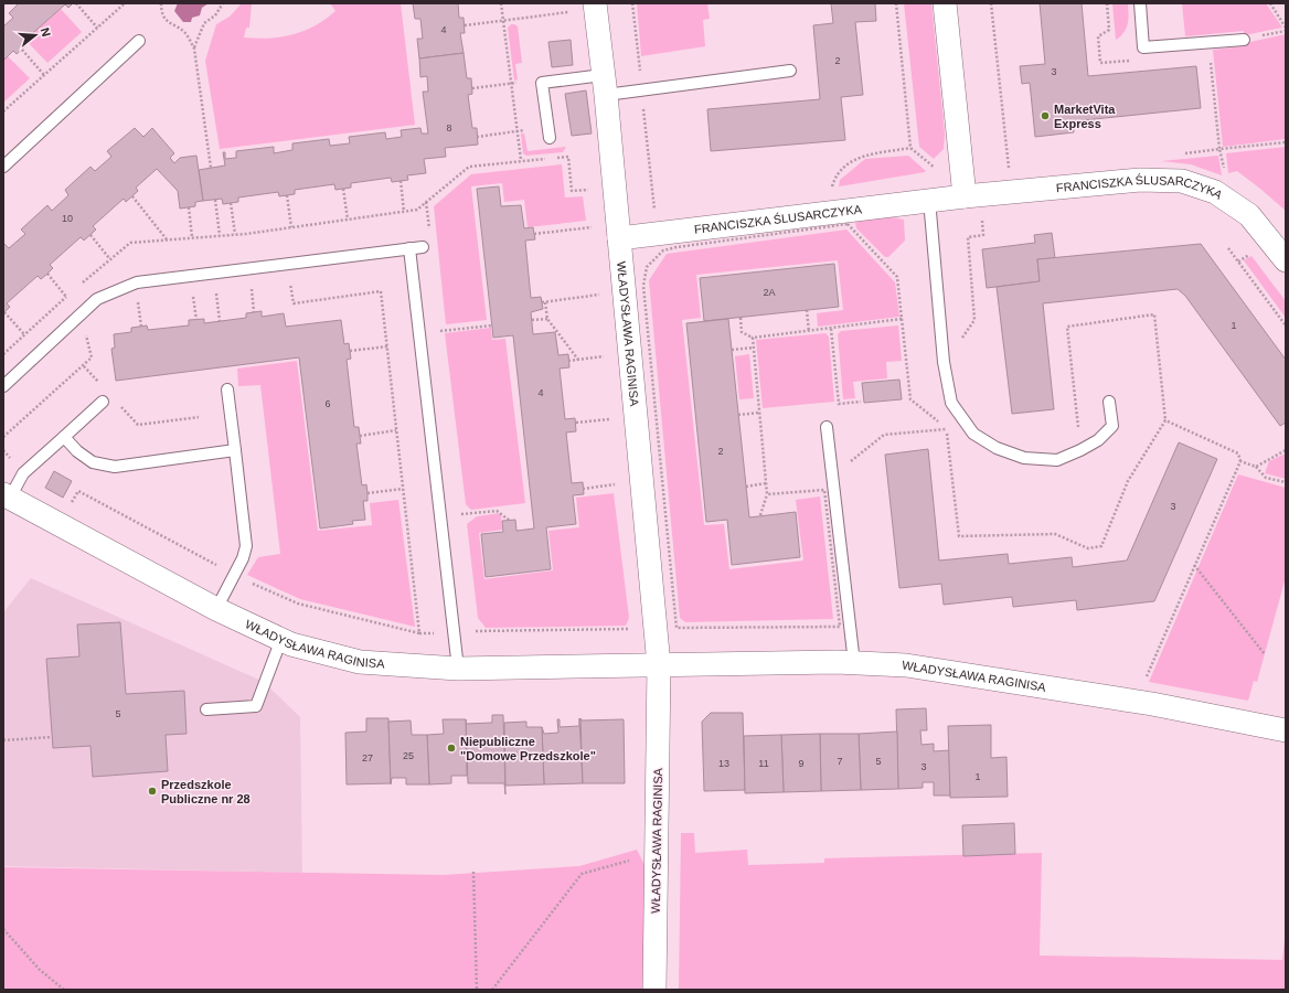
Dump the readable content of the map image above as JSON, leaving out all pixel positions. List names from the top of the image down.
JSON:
{
  "streets": {
    "street": ["FRANCISZKA ŚLUSARCZYKA", "WŁADYSŁAWA RAGINISA"]
  },
  "crossings": [
    ["FRANCISZKA ŚLUSARCZYKA", "WŁADYSŁAWA RAGINISA"]
  ],
  "places": ["MarketVita Express", "Niepubliczne \"Domowe Przedszkole\"", "Przedszkole Publiczne nr 28"],
  "house_numbers": [
    "4",
    "2",
    "3",
    "8",
    "10",
    "2A",
    "1",
    "4",
    "6",
    "2",
    "3",
    "5",
    "25",
    "27",
    "7",
    "5",
    "13",
    "11",
    "9",
    "3",
    "1"
  ],
  "north": "right"
}
